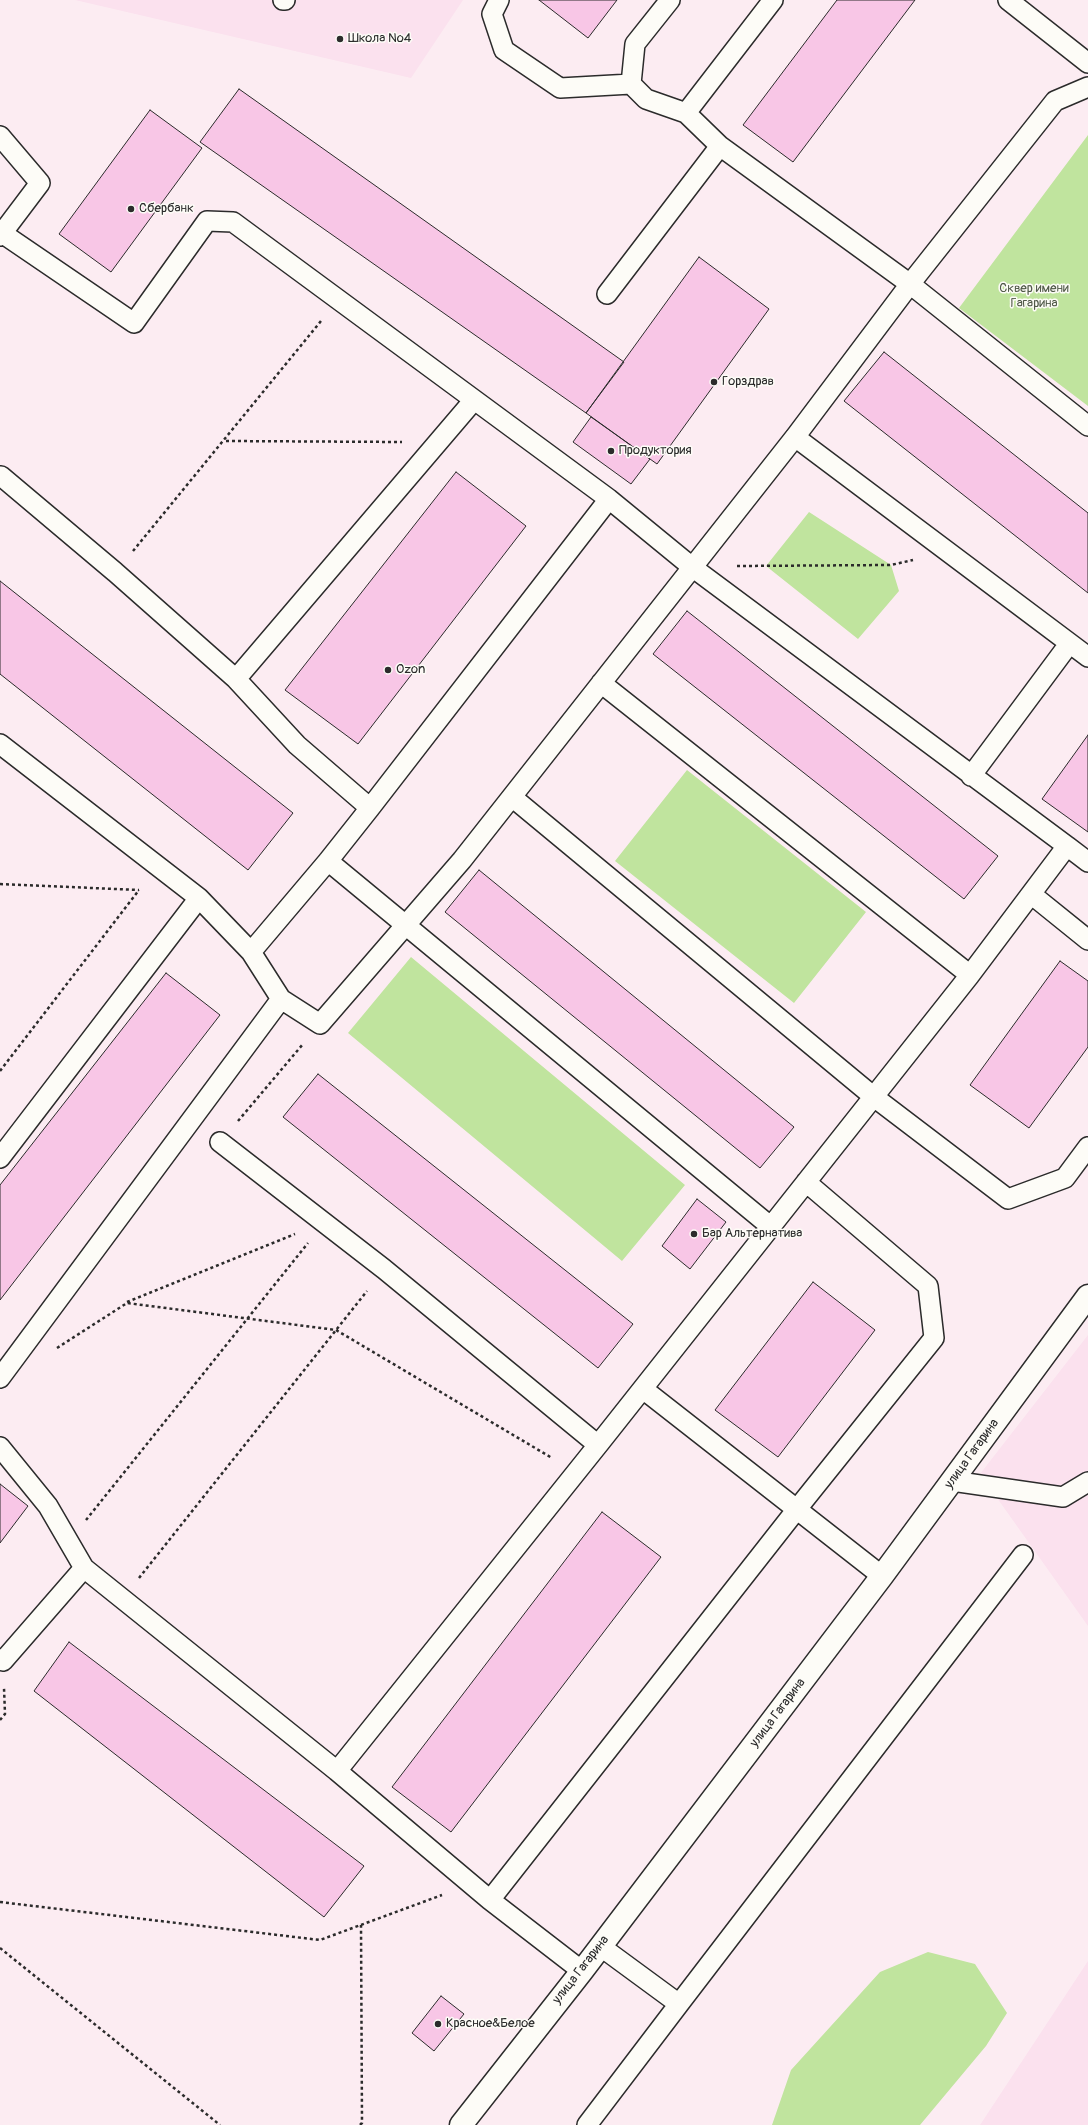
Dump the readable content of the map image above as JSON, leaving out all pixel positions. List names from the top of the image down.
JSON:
{
  "streets": {
    "street": ["улица Гагарина"]
  },
  "parks": ["Сквер имени Гагарина"],
  "places": [
    "Школа №4",
    "Сбербанк",
    "Горздрав",
    "Продуктория",
    "Ozon",
    "Бар Альтернатива",
    "Красное&Белое"
  ]
}
